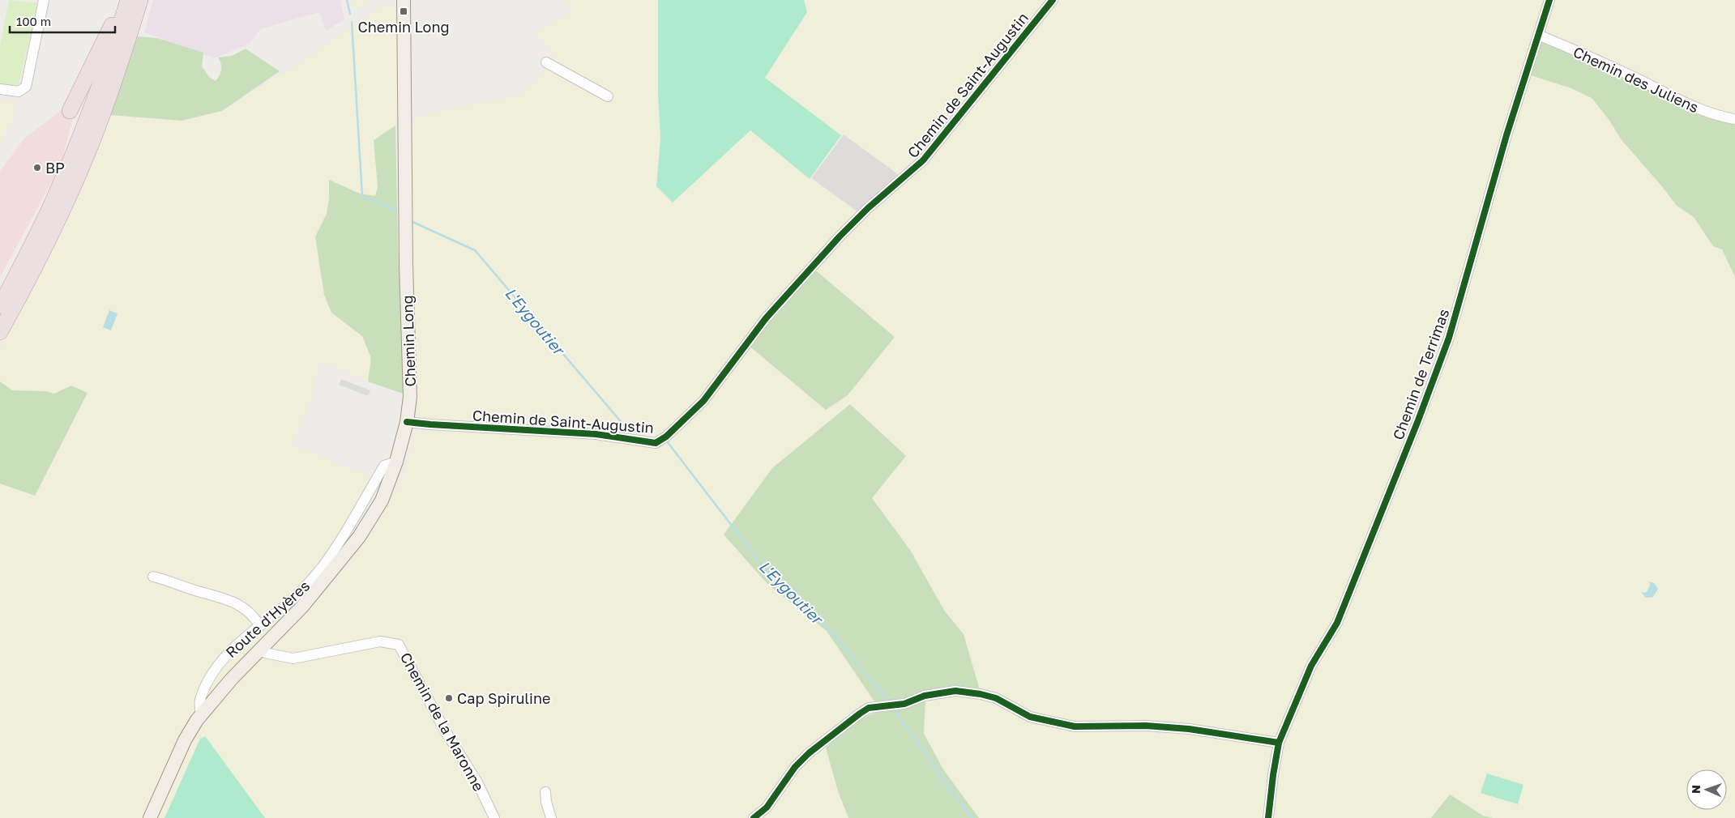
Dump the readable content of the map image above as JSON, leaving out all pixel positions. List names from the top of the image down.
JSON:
{
  "streets": {
    "main road": ["Chemin Long", "Route d'Hyères"],
    "street": [
      "Chemin des Juliens",
      "Chemin de Saint-Augustin",
      "Chemin de Terrimas",
      "Chemin de la Maronne"
    ]
  },
  "crossings": [
    ["Chemin des Juliens", "Chemin de Terrimas"],
    ["Chemin de Saint-Augustin", "Chemin Long"],
    ["Chemin Long", "Route d'Hyères"],
    ["Route d'Hyères", "Chemin de la Maronne"]
  ],
  "water": ["L'Eygoutier"],
  "places": {
    "transit": ["Chemin Long"],
    "other": ["BP", "Cap Spiruline"]
  },
  "scale_bar": "100 m",
  "north": "left"
}
